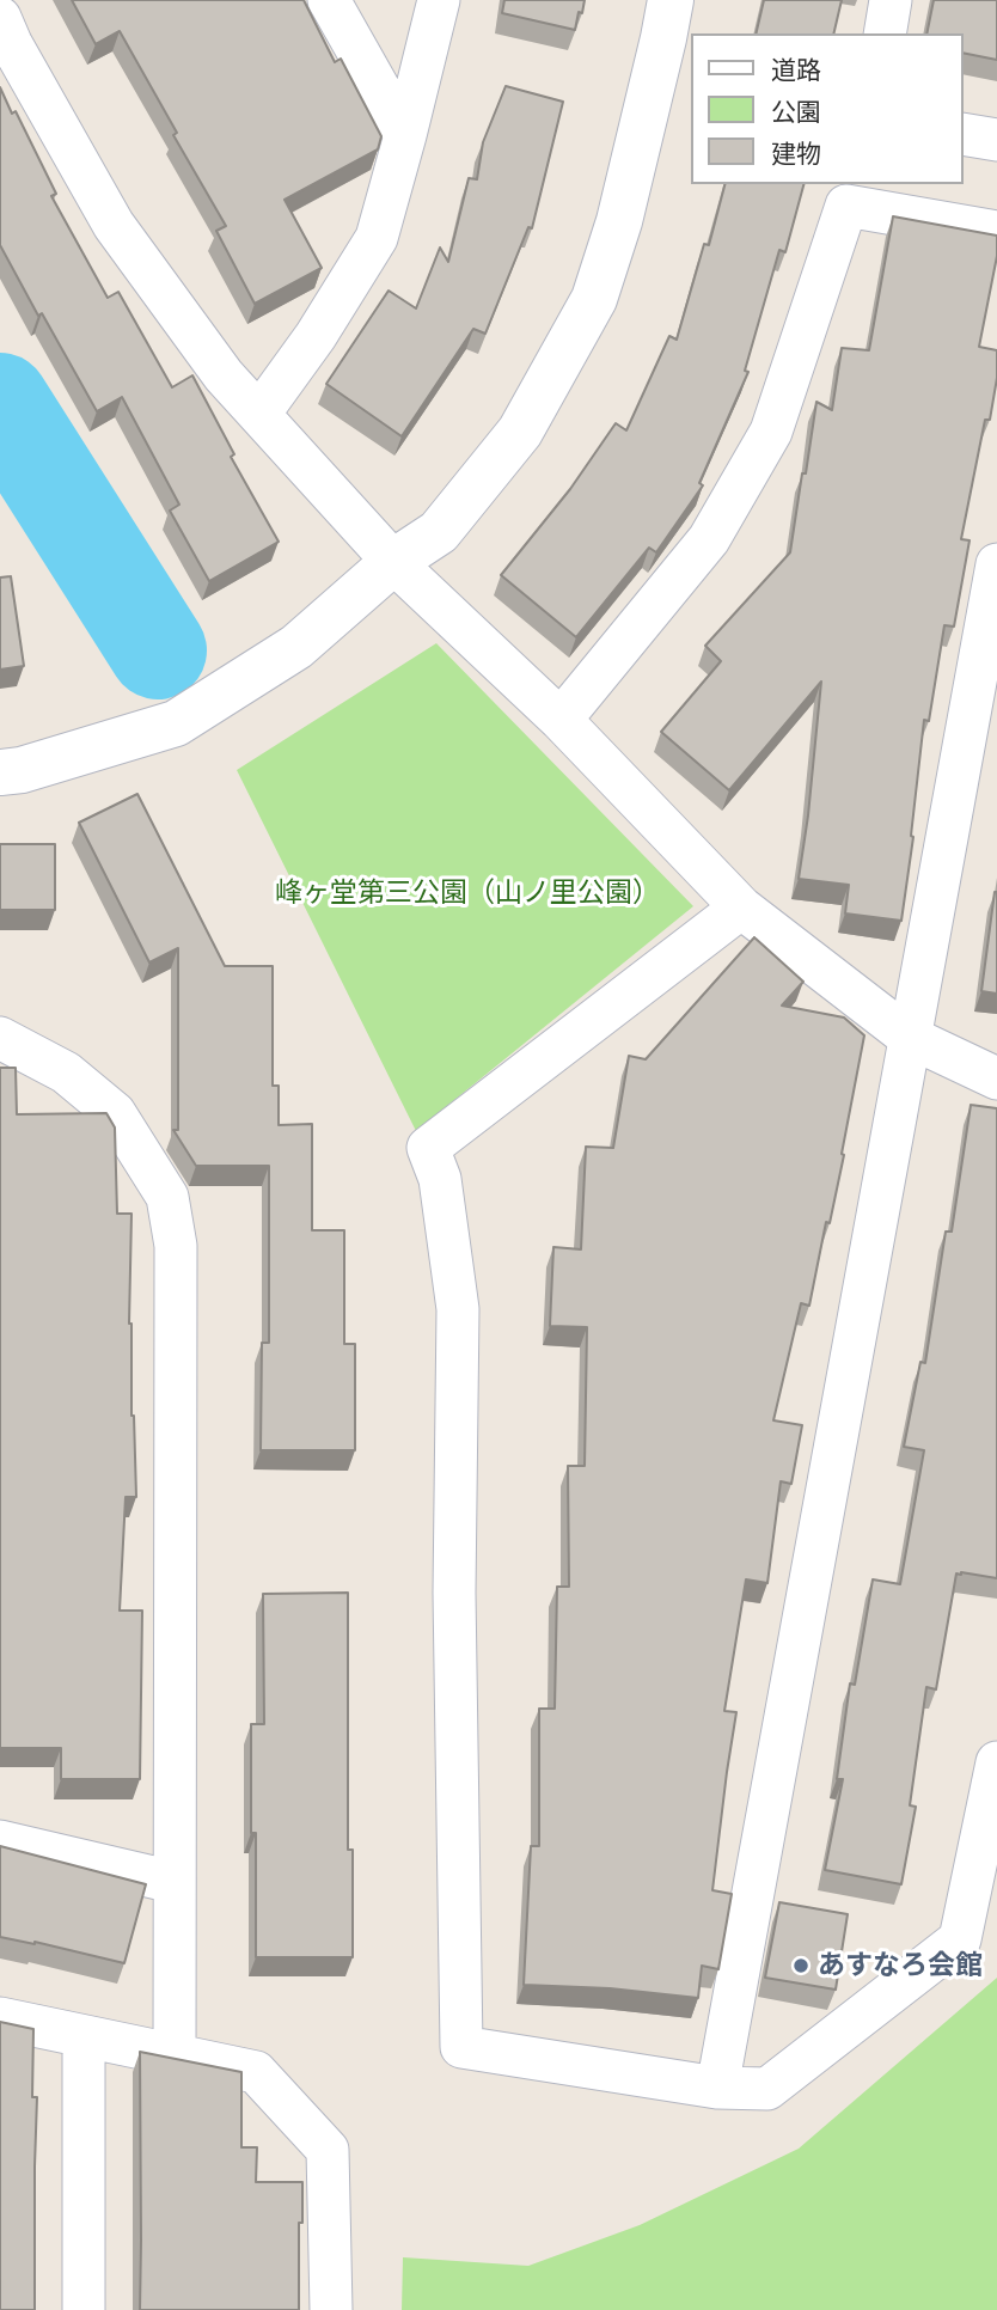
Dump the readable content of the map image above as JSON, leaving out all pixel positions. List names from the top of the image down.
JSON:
{
  "parks": ["峰ヶ堂第三公園（山ノ里公園）"],
  "places": ["あすなろ会館"],
  "legend": ["道路", "公園", "建物"]
}
